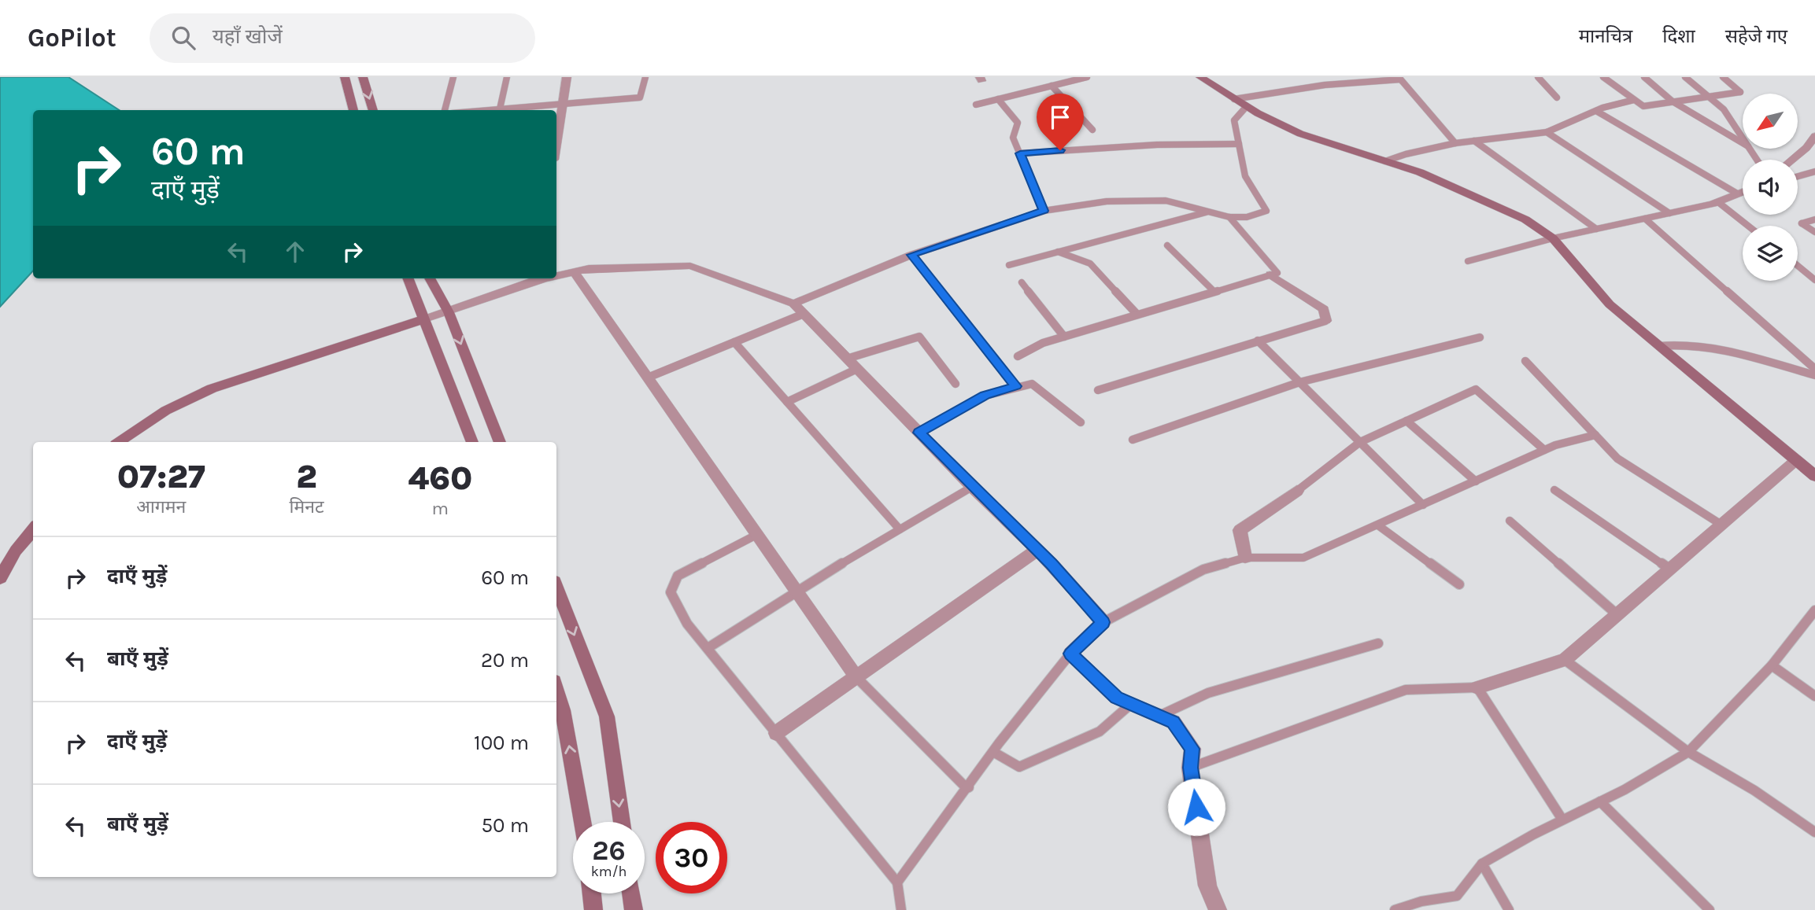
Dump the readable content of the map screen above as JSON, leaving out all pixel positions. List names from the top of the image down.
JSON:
{
  "north": "bottom left",
  "page": {
    "header": "GoPilot",
    "search": "यहाँ खोजें",
    "nav": ["मानचित्र", "दिशा", "सहेजे गए"],
    "turn": ["60 m", "दाएँ मुड़ें"],
    "eta": [
      "07:27",
      "आगमन",
      "2",
      "मिनट",
      "460",
      "m"
    ],
    "list": [
      {
        "name": "दाएँ मुड़ें",
        "value": "60 m"
      },
      {
        "name": "बाएँ मुड़ें",
        "value": "20 m"
      },
      {
        "name": "दाएँ मुड़ें",
        "value": "100 m"
      },
      {
        "name": "बाएँ मुड़ें",
        "value": "50 m"
      }
    ],
    "speed": "26 km/h",
    "limit": "30"
  }
}
